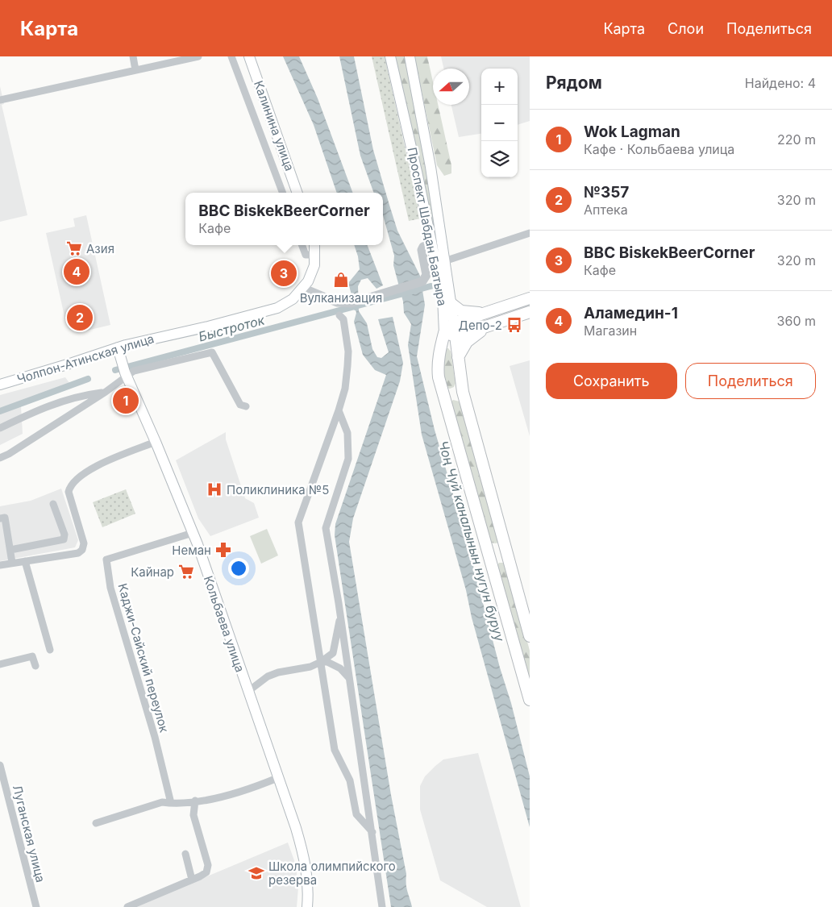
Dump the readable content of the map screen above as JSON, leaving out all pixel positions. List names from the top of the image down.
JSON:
{
  "streets": {
    "main road": [
      "Калинина улица",
      "Проспект Шабдан Баатыра",
      "Чолпон-Атинская улица",
      "Кольбаева улица"
    ],
    "street": ["Каджи-Сайский переулок", "Луганская улица"]
  },
  "crossings": [
    ["Чолпон-Атинская улица", "Кольбаева улица"],
    ["Кольбаева улица", "Каджи-Сайский переулок"]
  ],
  "water": ["Быстроток", "Чоң Чүй каналынын нугун буруу"],
  "places": {
    "supermarket": ["Азия", "Кайнар"],
    "shop": ["Вулканизация"],
    "bus stop": ["Депо-2"],
    "hospital": ["Поликлиника №5"],
    "pharmacy": ["Неман"],
    "school or university": ["Школа олимпийского резерва"]
  },
  "north": "left",
  "page": {
    "header": "Карта",
    "nav": ["Карта", "Слои", "Поделиться"],
    "heading": ["Рядом", "Найдено: 4"],
    "map_buttons": ["+", "−"],
    "list": [
      {
        "mark": "1",
        "name": "Wok Lagman",
        "note": "Кафе · Кольбаева улица",
        "value": "220 m"
      },
      {
        "mark": "2",
        "name": "№357",
        "note": "Аптека",
        "value": "320 m"
      },
      {
        "mark": "3",
        "name": "BBC BiskekBeerCorner",
        "note": "Кафе",
        "value": "320 m"
      },
      {
        "mark": "4",
        "name": "Аламедин-1",
        "note": "Магазин",
        "value": "360 m"
      }
    ],
    "popup": ["BBC BiskekBeerCorner", "Кафе"],
    "pins": [
      "4",
      "3",
      "2",
      "1"
    ],
    "buttons": ["Сохранить", "Поделиться"]
  }
}
